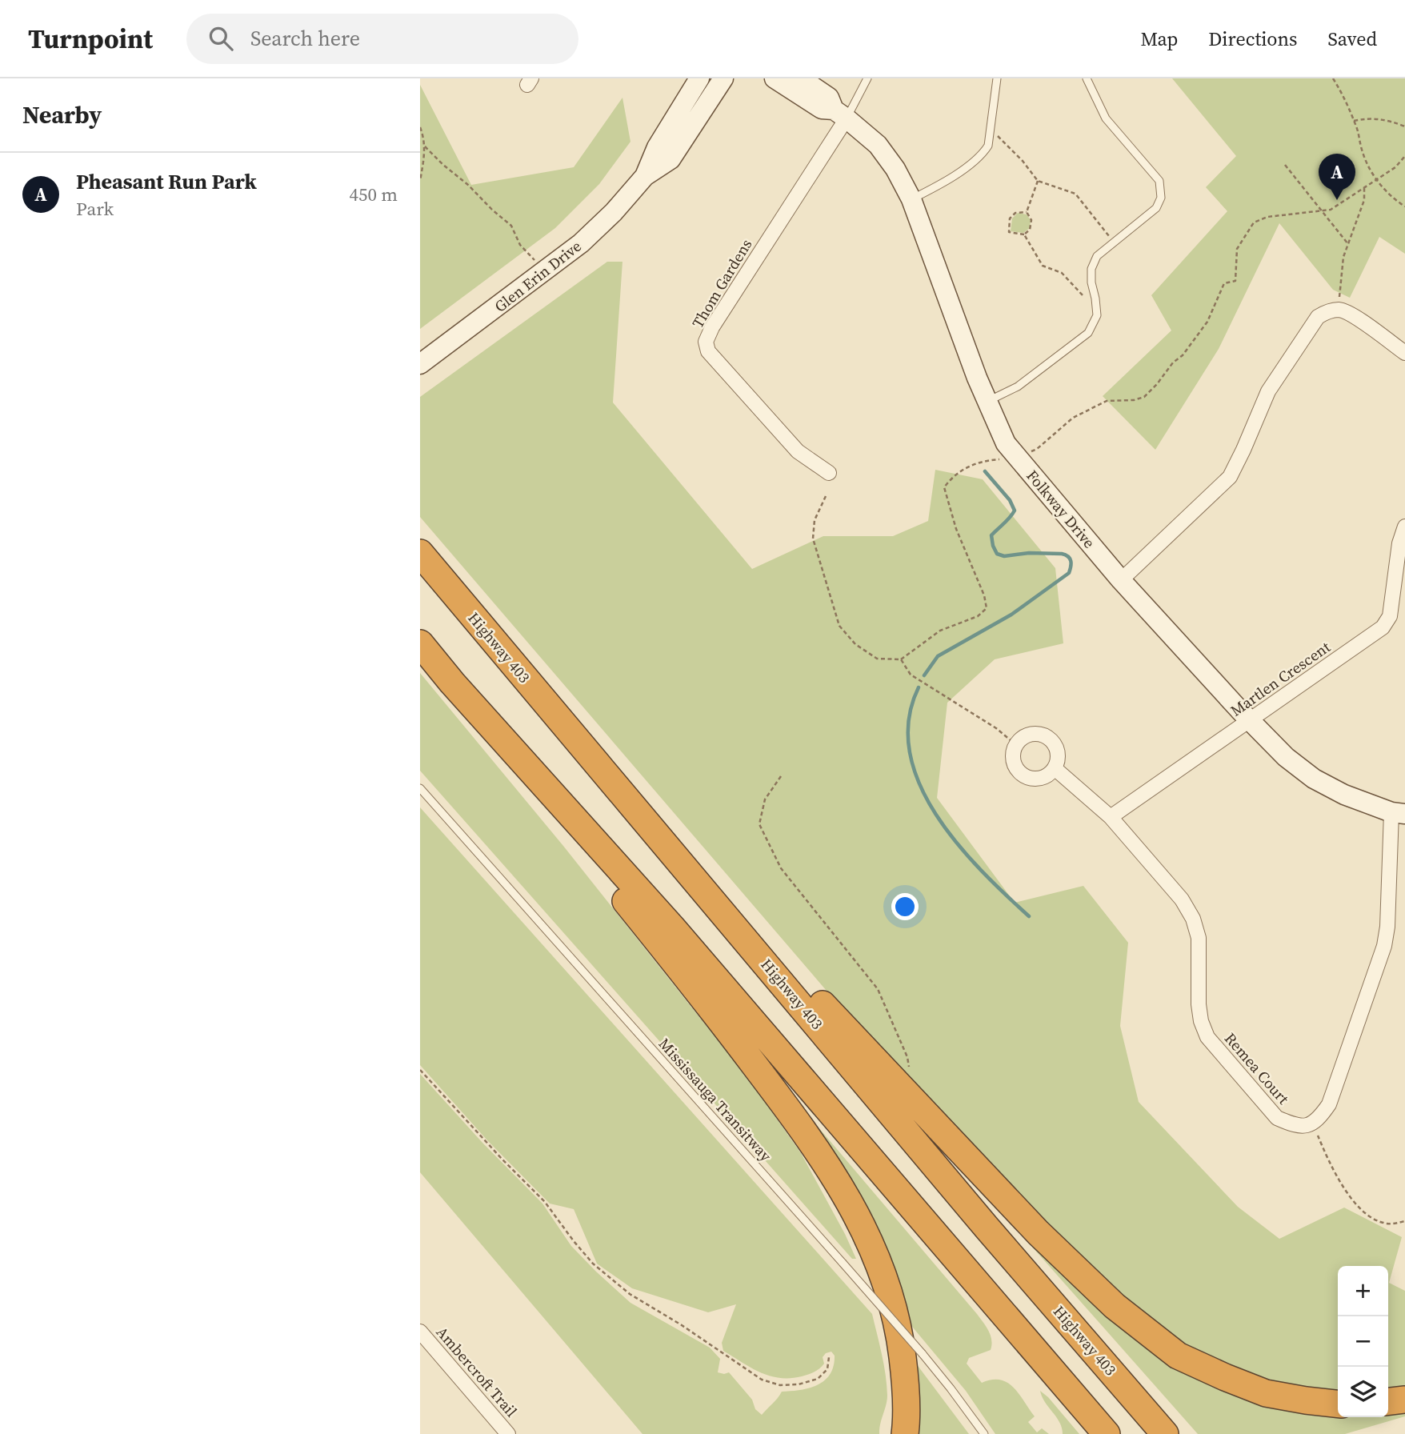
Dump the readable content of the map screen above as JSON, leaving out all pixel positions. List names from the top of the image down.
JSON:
{
  "streets": {
    "highway": ["Highway 403"],
    "street": [
      "Glen Erin Drive",
      "Thom Gardens",
      "Folkway Drive",
      "Martlen Crescent",
      "Remea Court",
      "Ambercroft Trail"
    ],
    "lane": ["Mississauga Transitway"]
  },
  "crossings": [
    ["Thom Gardens", "Folkway Drive"],
    ["Folkway Drive", "Martlen Crescent"],
    ["Martlen Crescent", "Remea Court"]
  ],
  "page": {
    "header": "Turnpoint",
    "search": "Search here",
    "nav": ["Map", "Directions", "Saved"],
    "heading": "Nearby",
    "list": [
      {
        "mark": "A",
        "name": "Pheasant Run Park",
        "note": "Park",
        "value": "450 m"
      }
    ],
    "pins": "A",
    "map_buttons": ["+", "−"]
  }
}
